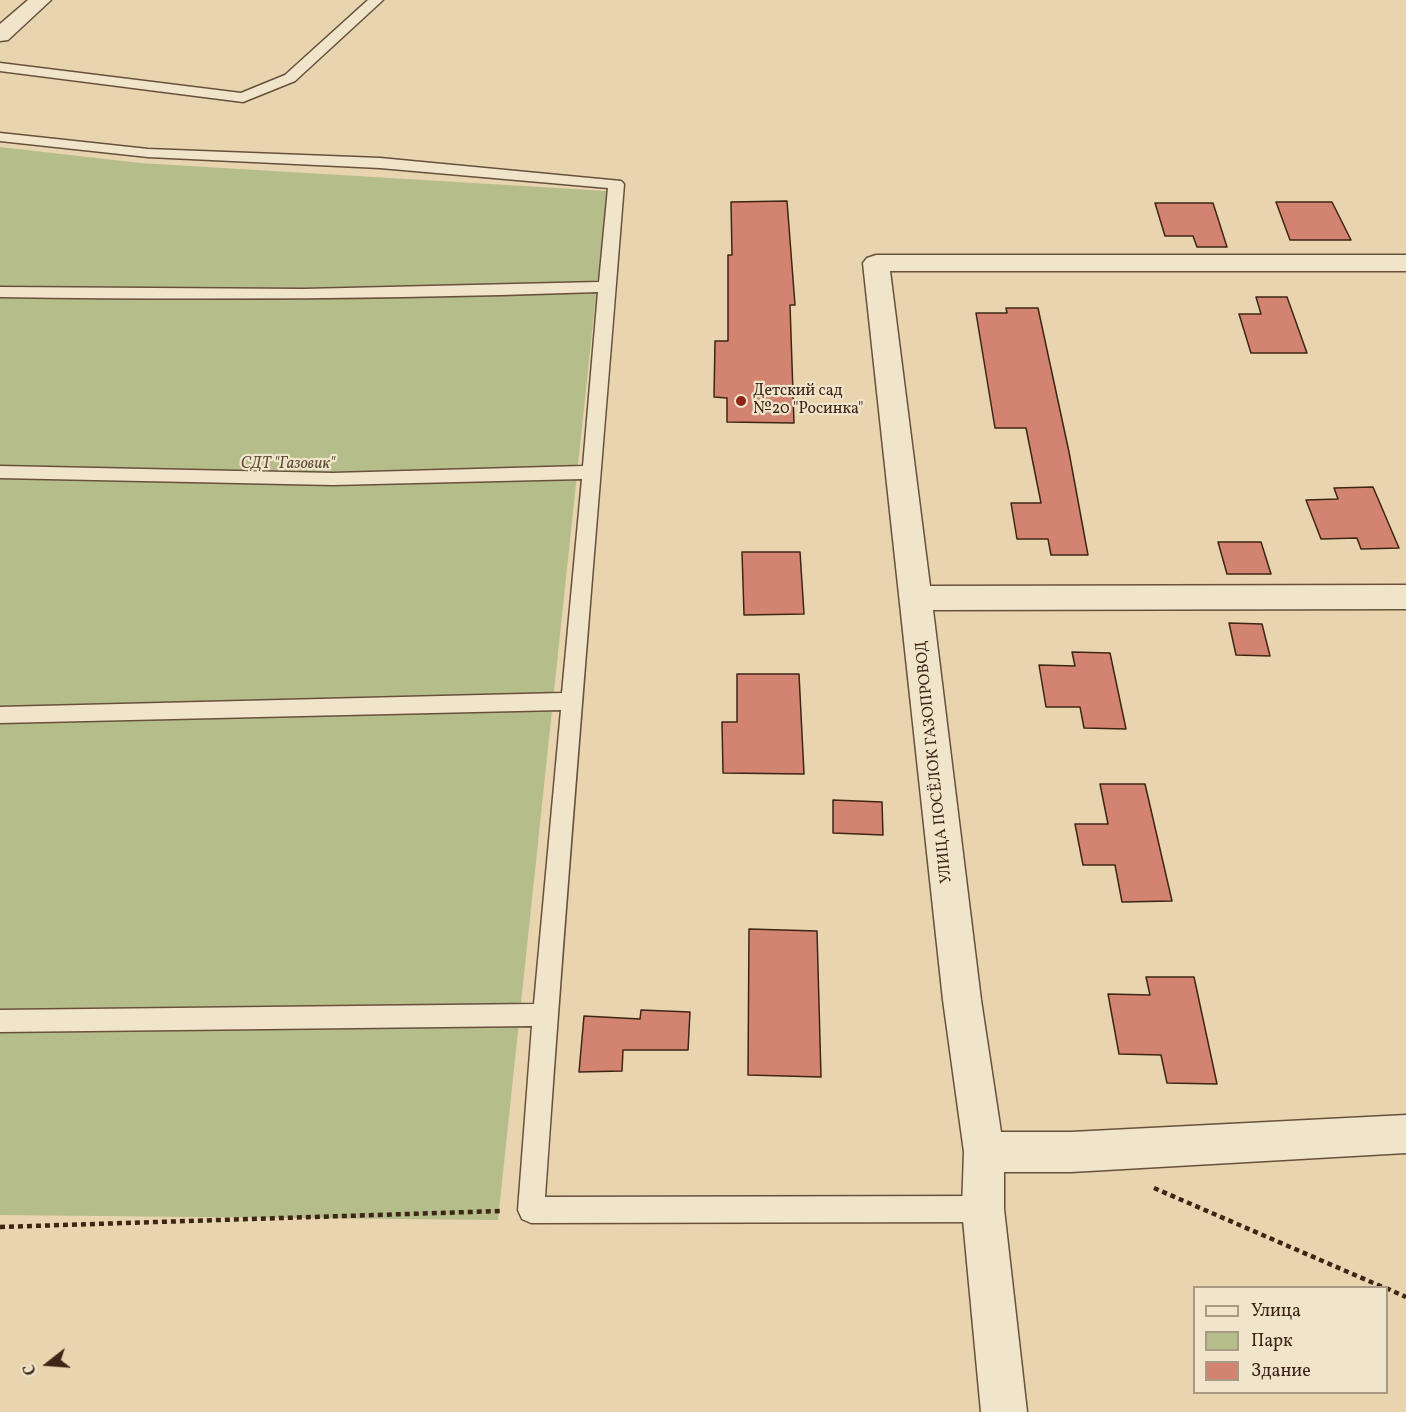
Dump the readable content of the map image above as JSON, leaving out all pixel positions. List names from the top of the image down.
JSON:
{
  "streets": {
    "street": ["УЛИЦА ПОСЁЛОК ГАЗОПРОВОД"]
  },
  "parks": ["СДТ \"Газовик\""],
  "places": ["Детский сад №20 \"Росинка\""],
  "legend": ["Улица", "Парк", "Здание"],
  "north": "left"
}
